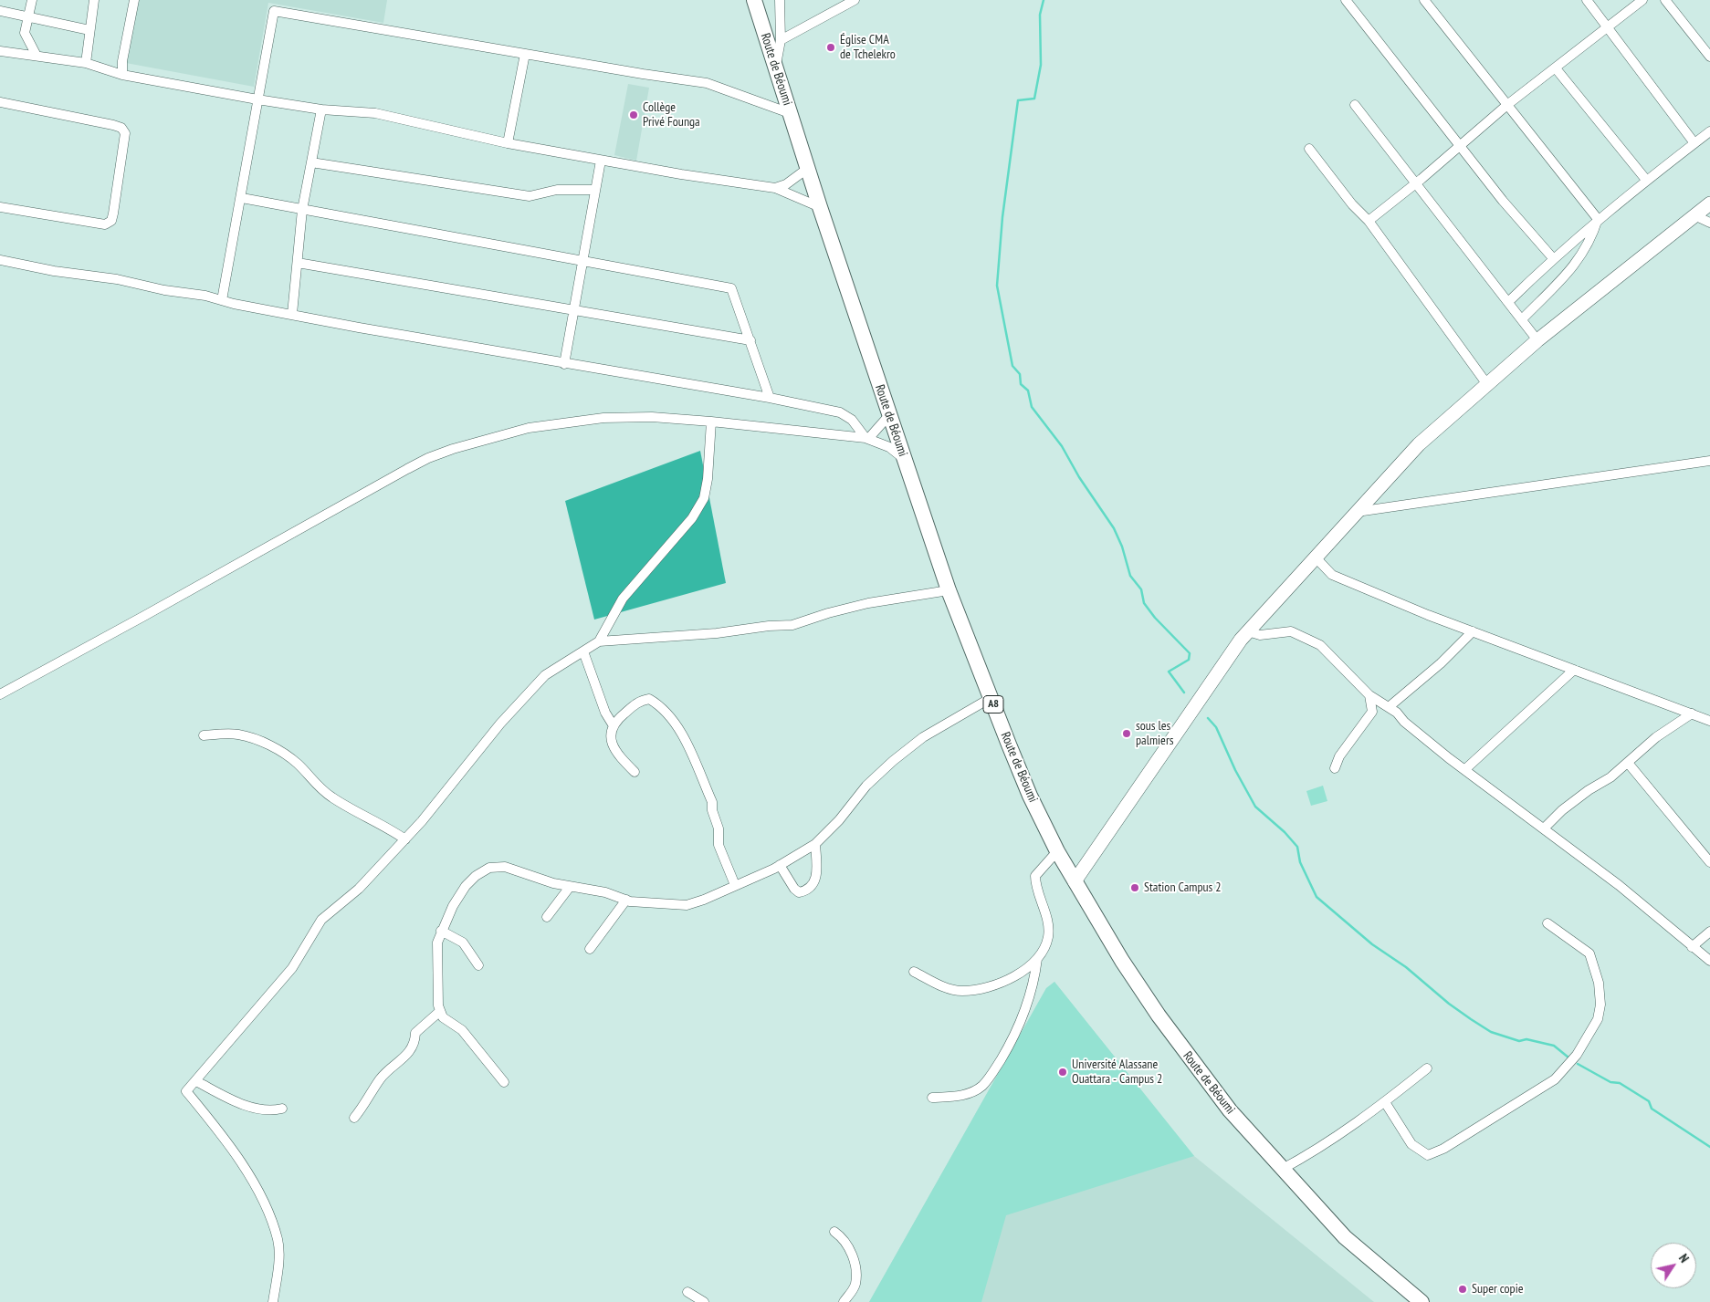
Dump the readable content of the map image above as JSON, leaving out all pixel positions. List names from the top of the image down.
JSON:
{
  "streets": {
    "main road": ["Route de Béoumi", "A8"]
  },
  "places": [
    "Église CMA de Tchelekro",
    "Collège Privé Founga",
    "sous les palmiers",
    "Station Campus 2",
    "Université Alassane Ouattara - Campus 2",
    "Super copie"
  ],
  "north": "top right"
}
